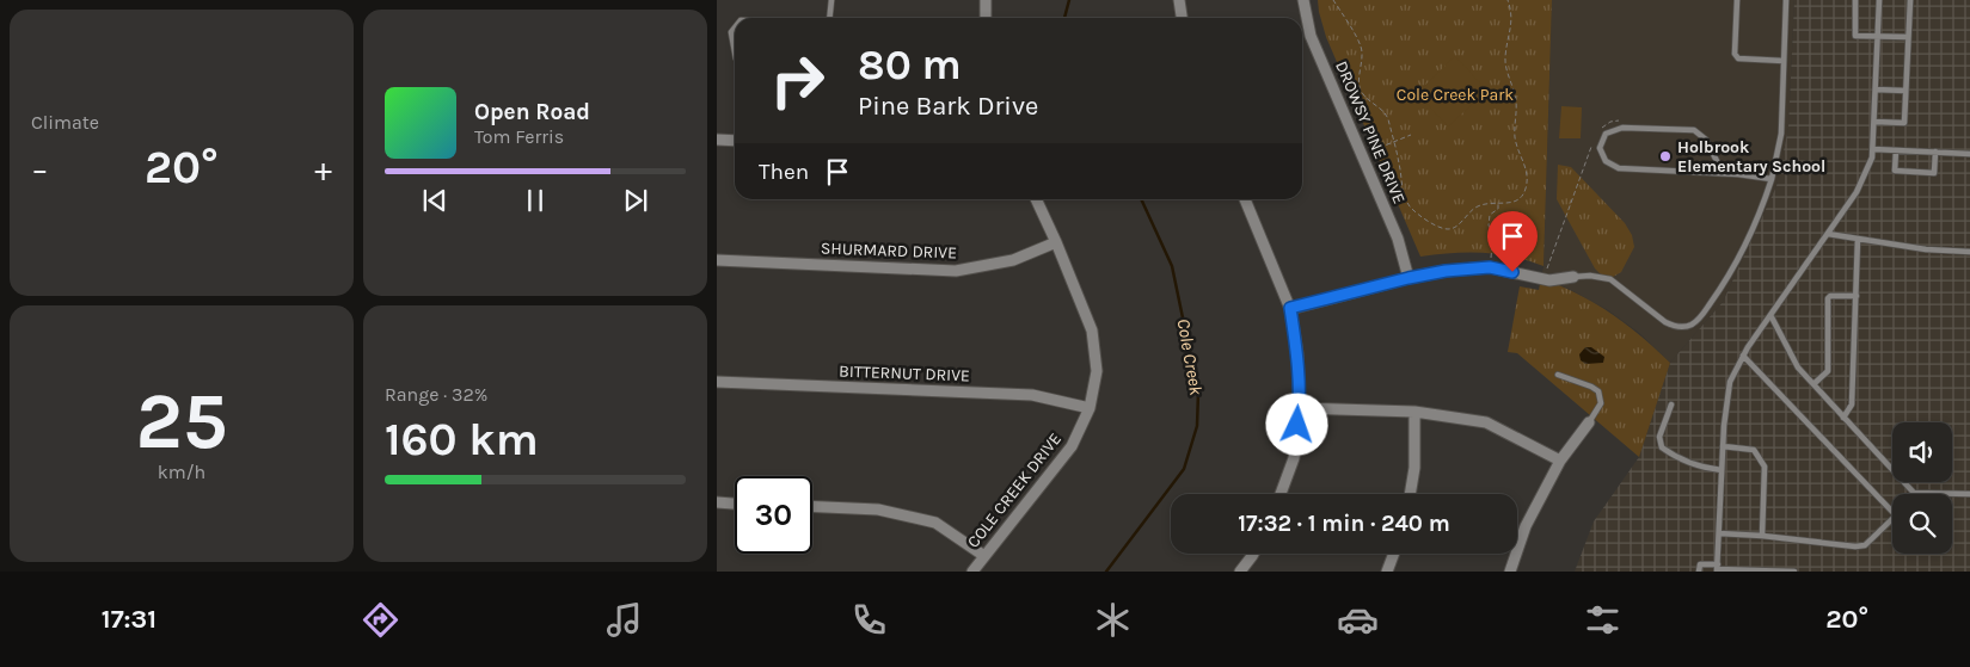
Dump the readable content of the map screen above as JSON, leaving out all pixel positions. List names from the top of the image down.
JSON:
{
  "streets": {
    "street": [
      "DROWSY PINE DRIVE",
      "SHURMARD DRIVE",
      "BITTERNUT DRIVE",
      "COLE CREEK DRIVE"
    ]
  },
  "crossings": [
    ["SHURMARD DRIVE", "COLE CREEK DRIVE"],
    ["BITTERNUT DRIVE", "COLE CREEK DRIVE"]
  ],
  "water": ["Cole Creek"],
  "parks": ["Cole Creek Park"],
  "places": ["Holbrook Elementary School"],
  "page": {
    "tile": [
      "Climate",
      ["25", "km/h"],
      ["Range · 32%", "160 km"]
    ],
    "turn": ["80 m", "Pine Bark Drive"],
    "song": ["Open Road", "Tom Ferris"],
    "heat": ["−", "20°", "+"],
    "then": "Then",
    "limit": "30",
    "trip": "17:32 · 1 min · 240 m",
    "tabs": ["17:31", "20°"]
  }
}
